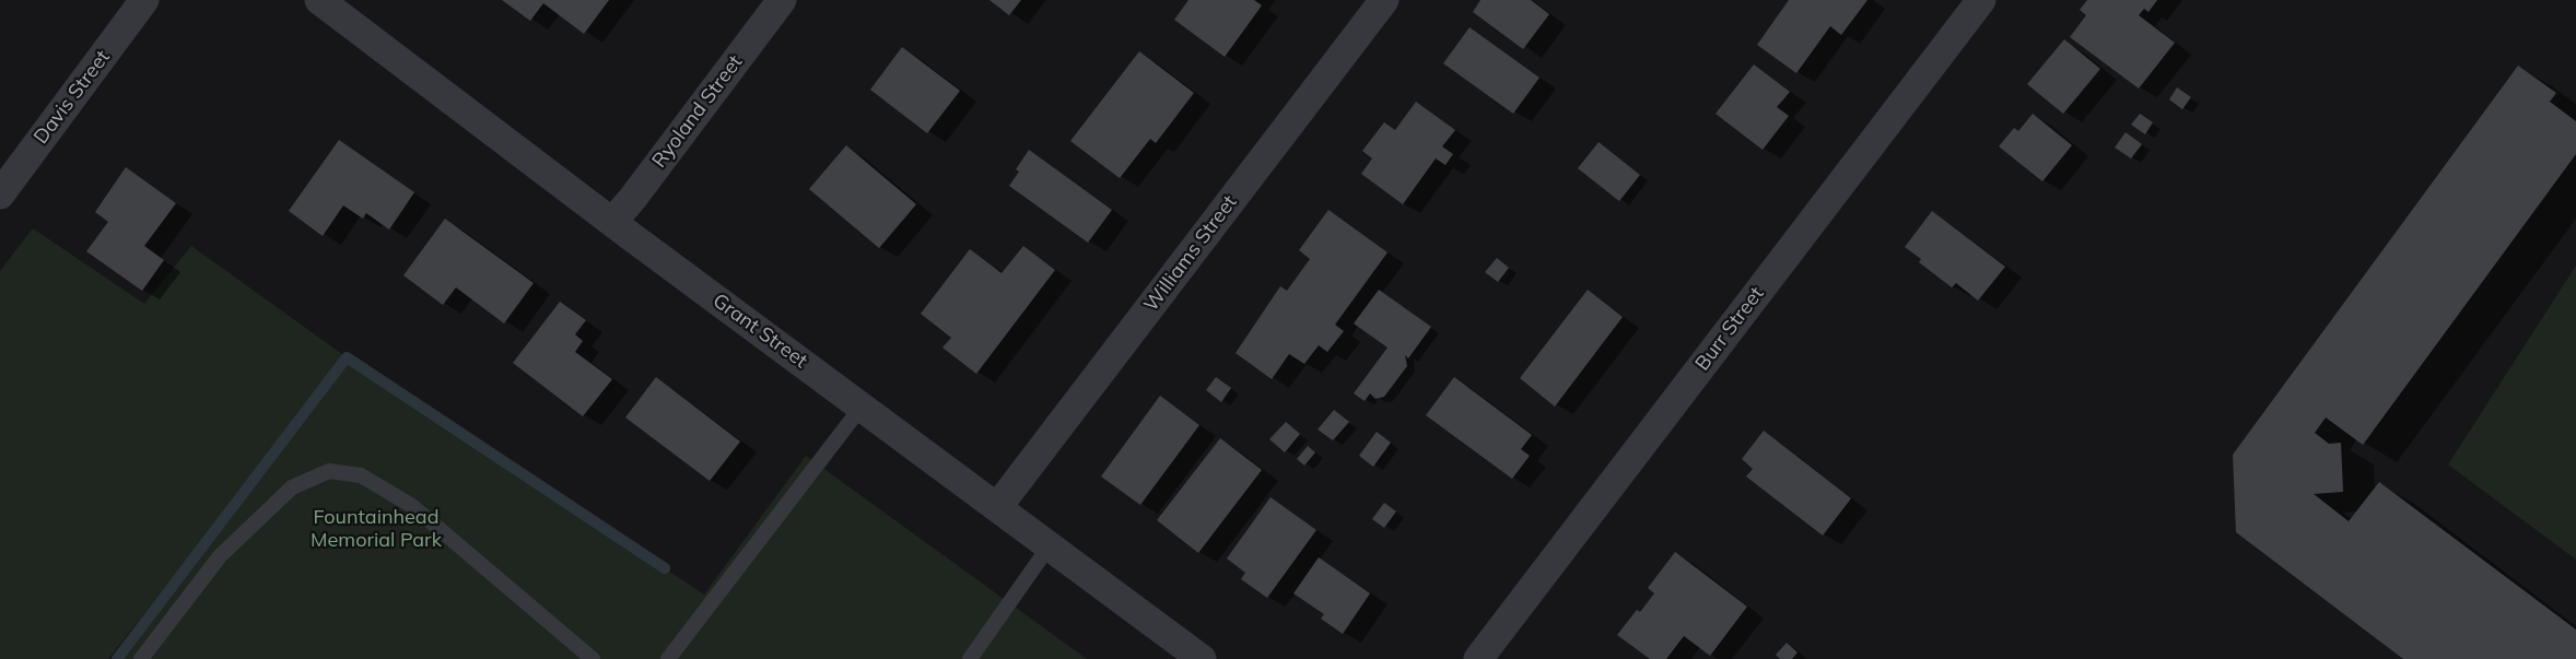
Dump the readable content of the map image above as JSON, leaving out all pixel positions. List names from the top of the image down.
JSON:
{
  "streets": {
    "street": [
      "Davis Street",
      "Ryoland Street",
      "Williams Street",
      "Burr Street",
      "Grant Street"
    ]
  },
  "crossings": [
    ["Ryoland Street", "Grant Street"],
    ["Williams Street", "Grant Street"]
  ],
  "parks": ["Fountainhead Memorial Park"]
}
